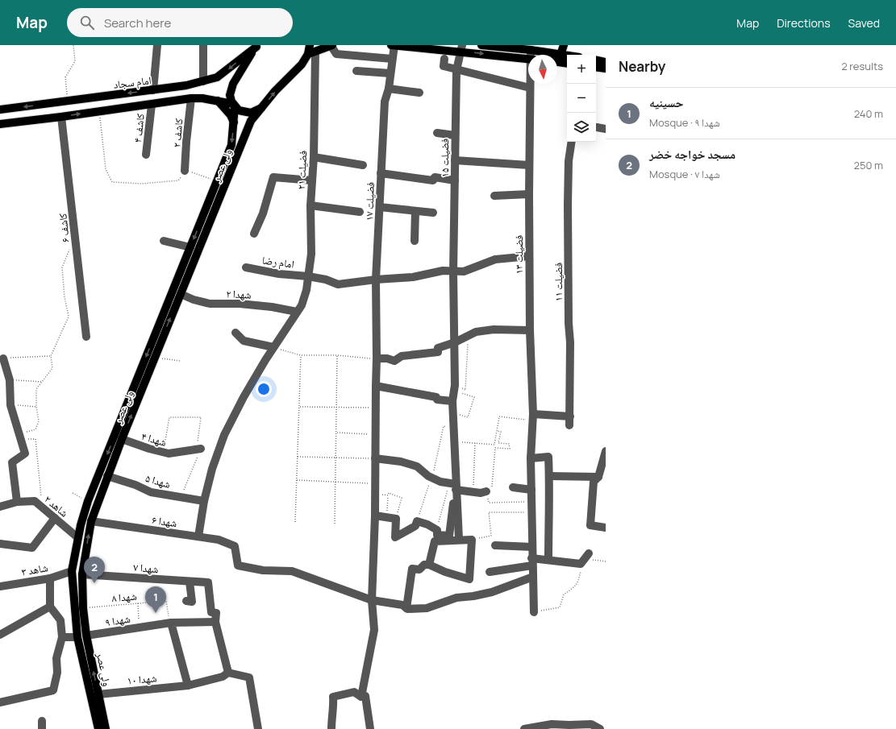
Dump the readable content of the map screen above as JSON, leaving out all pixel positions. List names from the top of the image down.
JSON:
{
  "streets": {
    "main road": ["امام سجاد", "ولی عصر"],
    "street": [
      "کاشف ۴",
      "کاشف ۲",
      "فضیلت ۱۵",
      "فضیلت ۲۱",
      "فضیلت ۱۷",
      "کاشف ۶",
      "فضیلت ۱۳",
      "امام رضا",
      "فضیلت ۱۱",
      "شهدا ۲",
      "شهدا ۴",
      "شهدا ۵",
      "شاهد ۲",
      "شهدا ۶",
      "شهدا ۷",
      "شاهد ۳",
      "شهدا ۹",
      "شهدا ۱۰"
    ],
    "path": ["شهدا ۸"]
  },
  "crossings": [
    ["امام سجاد", "ولی عصر"],
    ["فضیلت ۱۵", "امام رضا"],
    ["ولی عصر", "فضیلت ۲۱"],
    ["ولی عصر", "شهدا ۲"],
    ["ولی عصر", "شهدا ۴"],
    ["ولی عصر", "شهدا ۵"],
    ["ولی عصر", "شاهد ۲"],
    ["ولی عصر", "شهدا ۶"],
    ["ولی عصر", "شهدا ۷"],
    ["ولی عصر", "شاهد ۳"],
    ["ولی عصر", "شهدا ۸"],
    ["ولی عصر", "شهدا ۹"],
    ["ولی عصر", "شهدا ۱۰"],
    ["فضیلت ۲۱", "امام رضا"],
    ["فضیلت ۲۱", "شهدا ۲"],
    ["فضیلت ۲۱", "شهدا ۵"],
    ["فضیلت ۲۱", "شهدا ۶"],
    ["فضیلت ۱۷", "امام رضا"],
    ["فضیلت ۱۷", "شهدا ۶"],
    ["فضیلت ۱۳", "امام رضا"],
    ["شهدا ۷", "شهدا ۹"],
    ["شهدا ۸", "شهدا ۹"]
  ],
  "north": "bottom",
  "page": {
    "header": "Map",
    "search": "Search here",
    "nav": ["Map", "Directions", "Saved"],
    "heading": ["Nearby", "2 results"],
    "map_buttons": ["+", "−"],
    "list": [
      {
        "mark": "1",
        "name": "حسینیه",
        "note": "Mosque · شهدا ۹",
        "value": "240 m"
      },
      {
        "mark": "2",
        "name": "مسجد خواجه خضر",
        "note": "Mosque · شهدا ۷",
        "value": "250 m"
      }
    ],
    "pins": ["2", "1"]
  }
}
